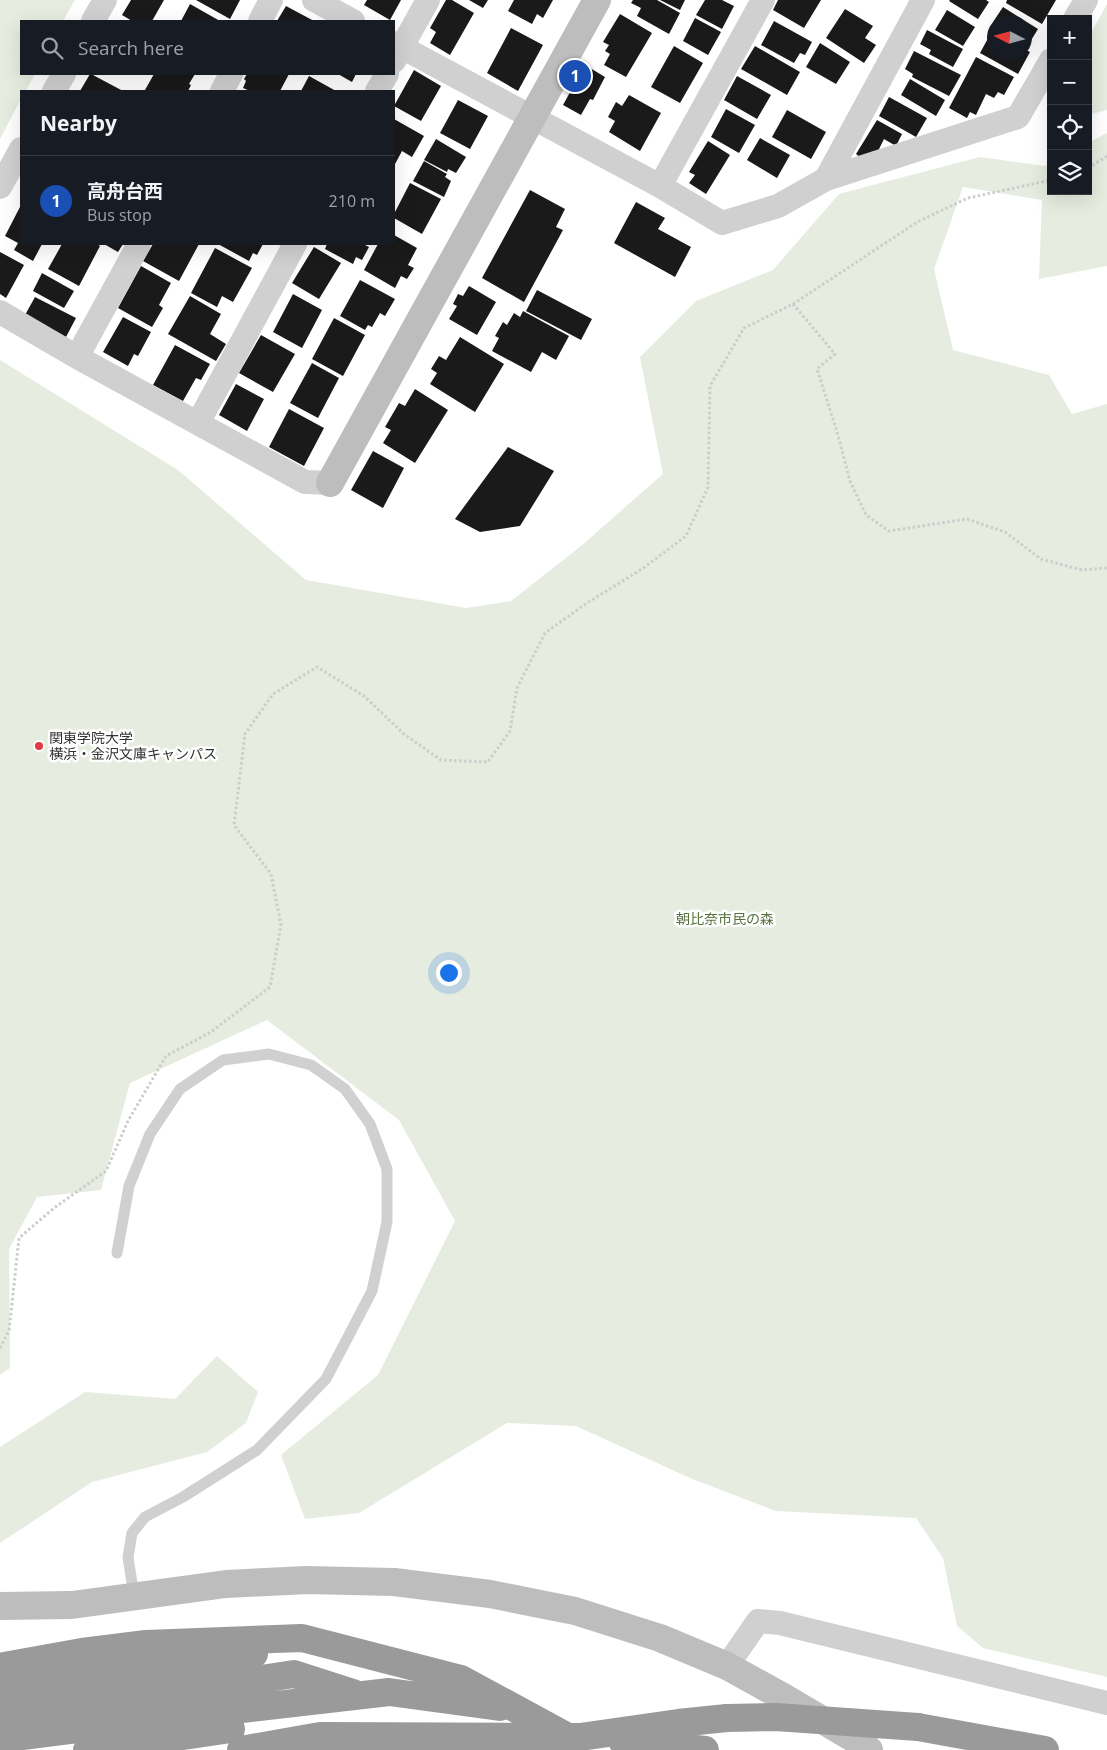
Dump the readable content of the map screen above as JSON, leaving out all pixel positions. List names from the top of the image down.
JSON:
{
  "parks": ["朝比奈市民の森"],
  "places": ["関東学院大学 横浜・金沢文庫キャンパス"],
  "north": "left",
  "page": {
    "map_buttons": ["+", "−"],
    "search": "Search here",
    "pins": "1",
    "heading": "Nearby",
    "list": [
      {
        "mark": "1",
        "name": "高舟台西",
        "note": "Bus stop",
        "value": "210 m"
      }
    ]
  }
}
